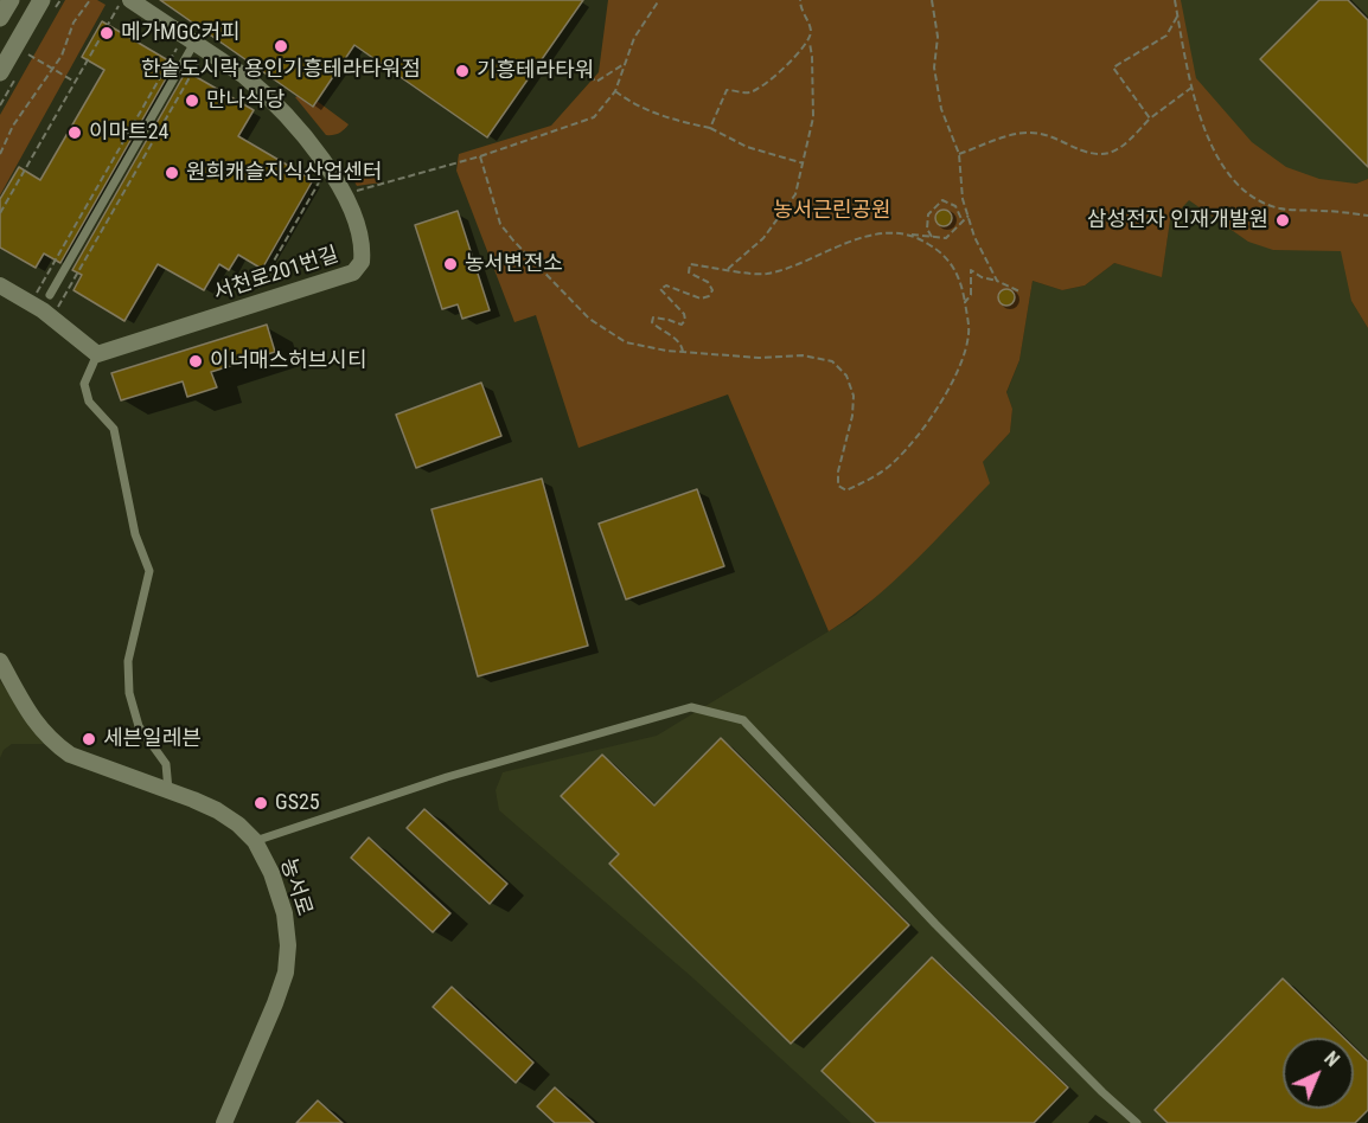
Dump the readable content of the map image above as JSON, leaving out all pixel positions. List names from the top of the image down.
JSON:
{
  "streets": {
    "street": ["서천로201번길", "농서로"]
  },
  "parks": ["농서근린공원"],
  "places": [
    "메가MGC커피",
    "한솥도시락 용인기흥테라타워점",
    "기흥테라타워",
    "만나식당",
    "이마트24",
    "원희캐슬지식산업센터",
    "삼성전자 인재개발원",
    "농서변전소",
    "이너매스허브시티",
    "세븐일레븐",
    "GS25"
  ],
  "north": "top right"
}
